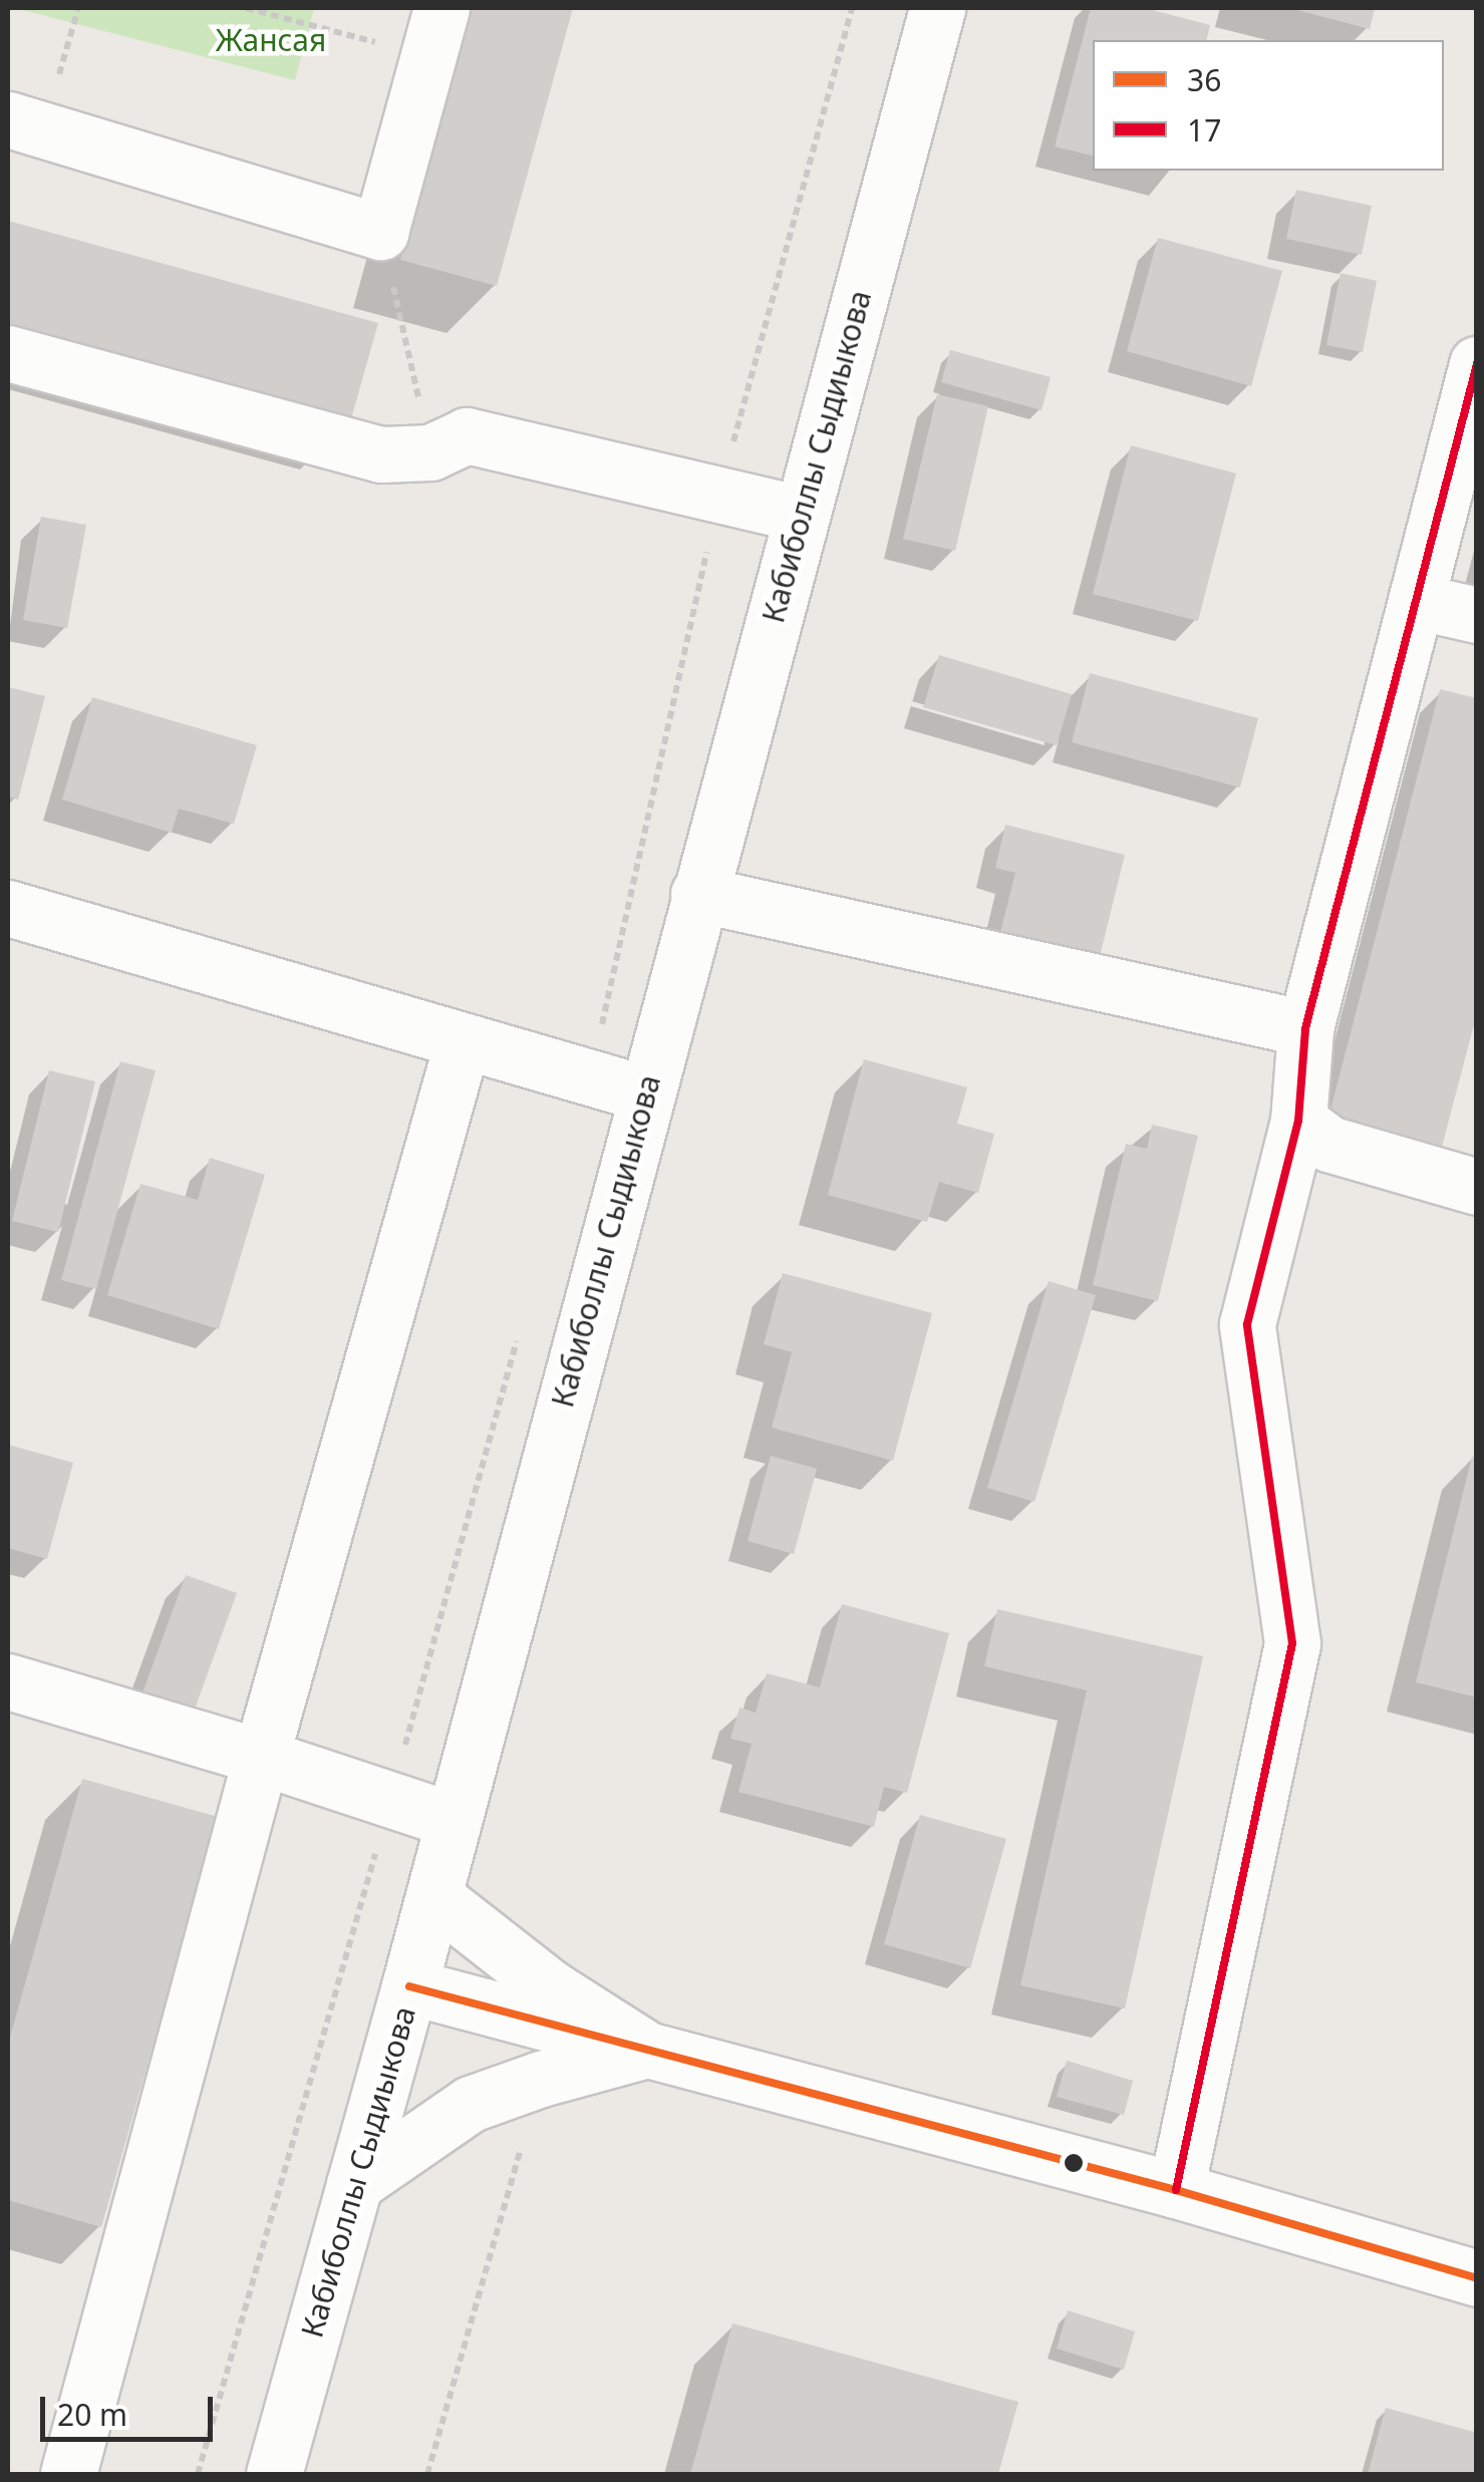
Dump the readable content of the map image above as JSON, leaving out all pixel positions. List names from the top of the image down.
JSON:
{
  "streets": {
    "street": ["Кабиболлы Сыдиыкова"]
  },
  "parks": ["Жансая"],
  "lines": ["transit line 17", "transit line 36"],
  "legend": ["36", "17"],
  "scale_bar": "20 m"
}
